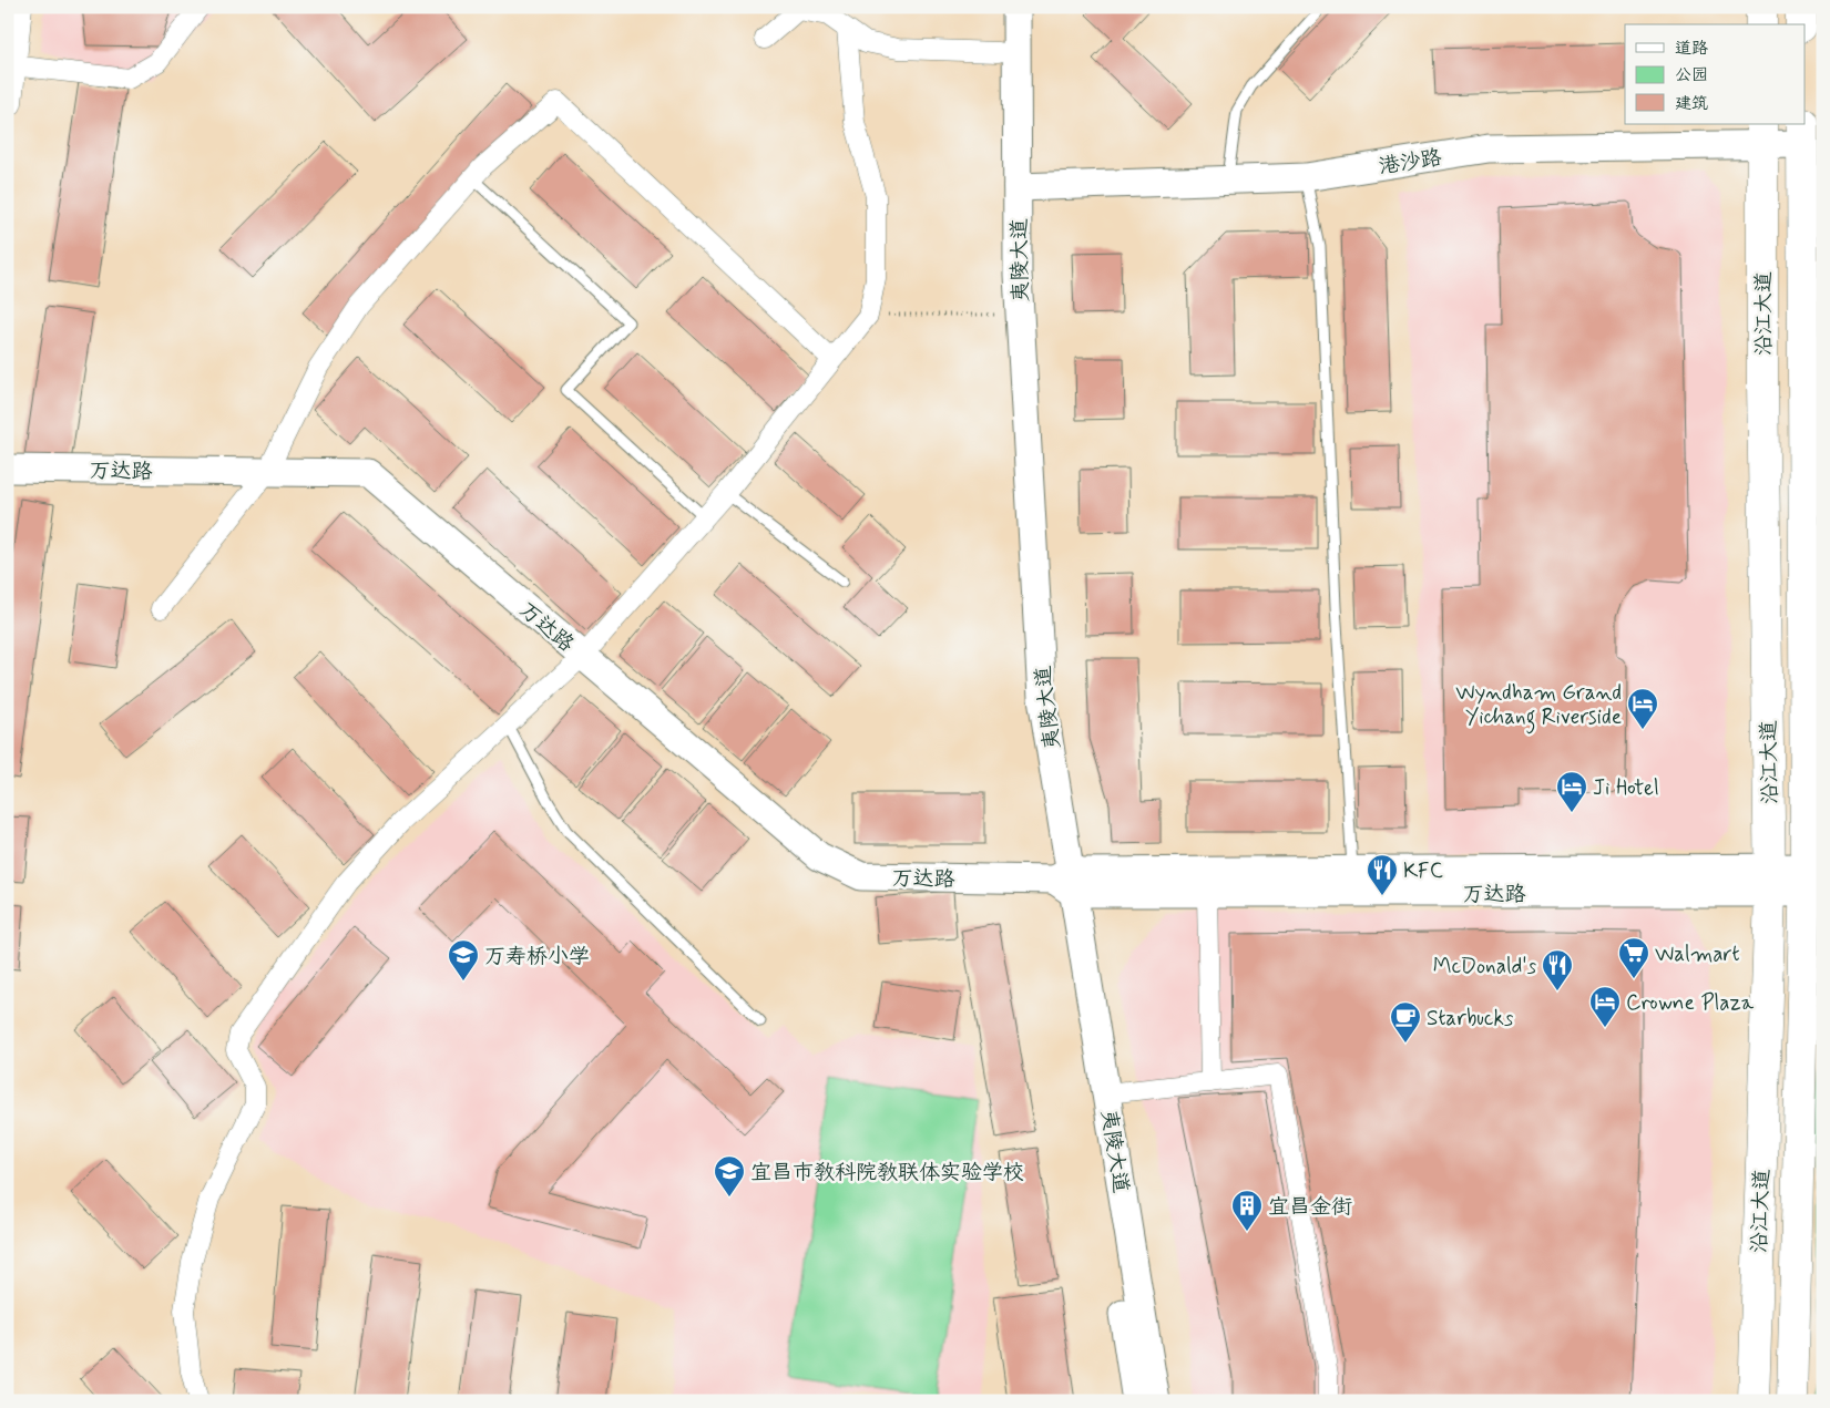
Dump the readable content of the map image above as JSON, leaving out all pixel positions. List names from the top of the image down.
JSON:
{
  "streets": {
    "main road": ["沿江大道"],
    "street": ["港沙路", "夷陵大道", "万达路"]
  },
  "crossings": [
    ["港沙路", "夷陵大道"],
    ["港沙路", "沿江大道"],
    ["夷陵大道", "万达路"],
    ["沿江大道", "万达路"]
  ],
  "places": {
    "hotel": ["Wyndham Grand Yichang Riverside", "Ji Hotel", "Crowne Plaza"],
    "restaurant": ["KFC", "McDonald's"],
    "supermarket": ["Walmart"],
    "school or university": ["万寿桥小学", "宜昌市教科院教联体实验学校"],
    "cafe": ["Starbucks"],
    "building": ["宜昌金街"]
  },
  "legend": ["道路", "公园", "建筑"]
}
